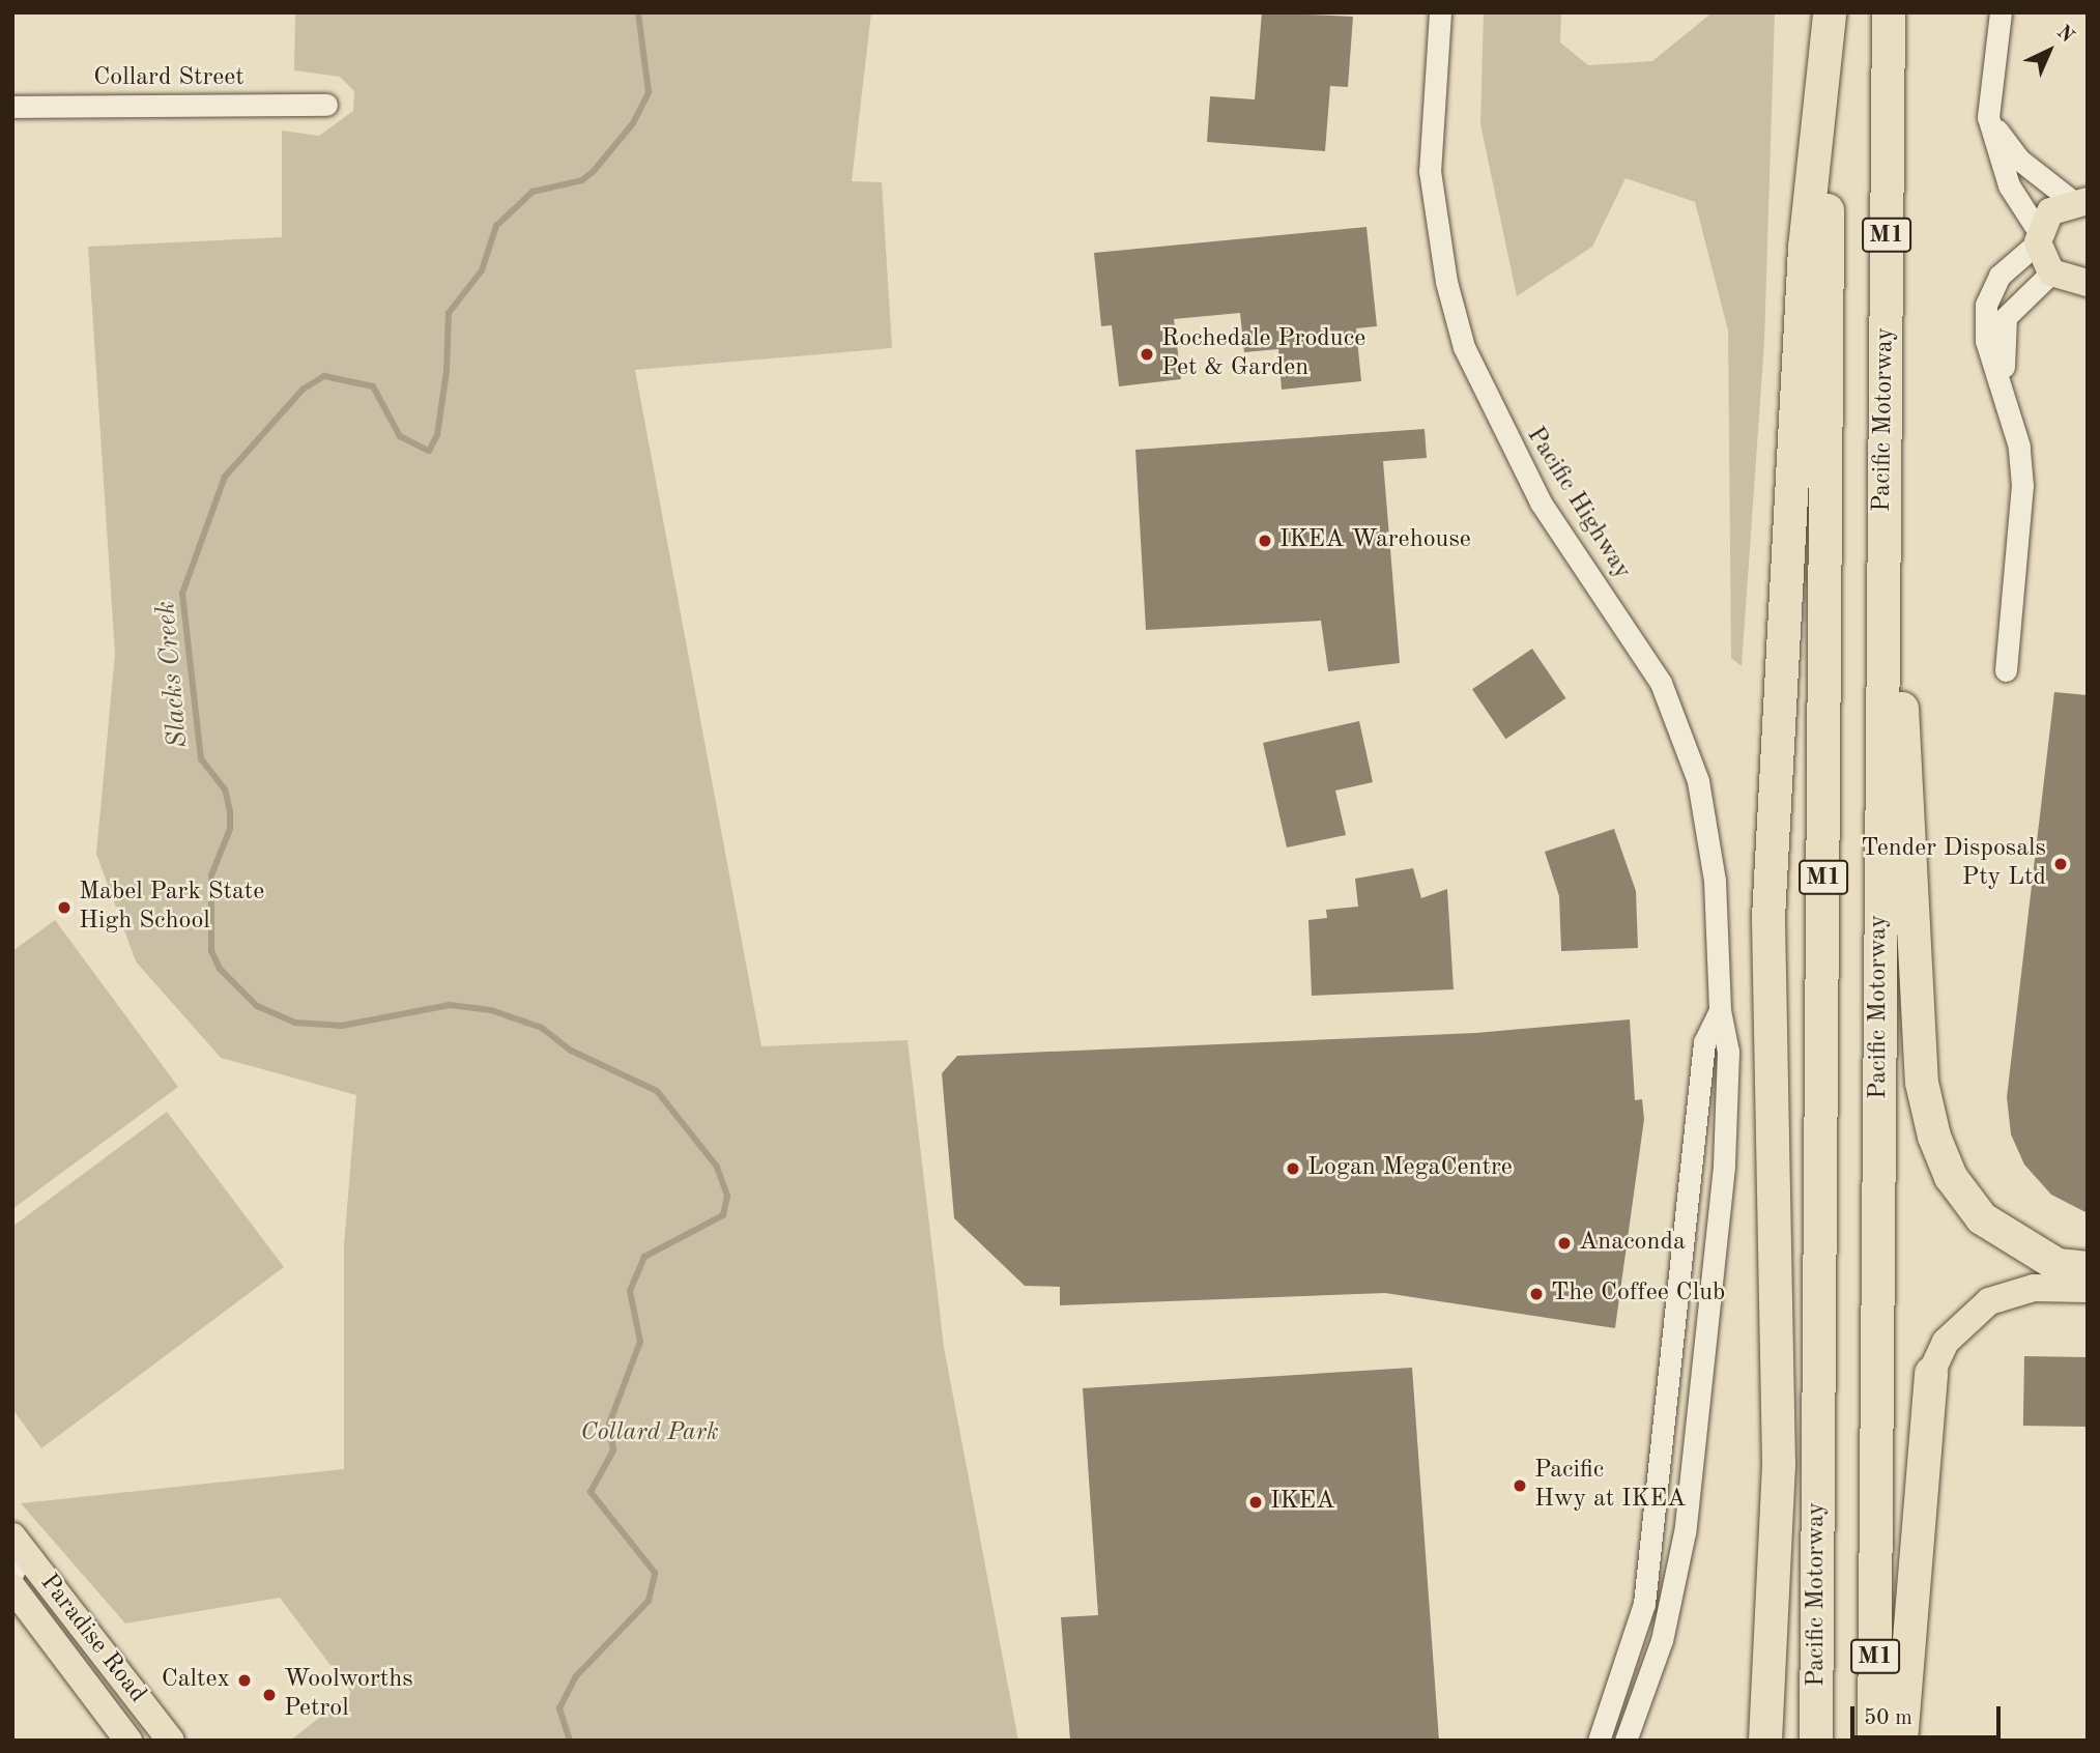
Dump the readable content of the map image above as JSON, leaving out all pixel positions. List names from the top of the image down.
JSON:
{
  "streets": {
    "highway": ["M1", "Pacific Motorway"],
    "main road": ["Paradise Road"],
    "street": ["Collard Street", "Pacific Highway"]
  },
  "water": ["Slacks Creek"],
  "parks": ["Collard Park"],
  "places": [
    "Rochedale Produce Pet & Garden",
    "IKEA Warehouse",
    "Tender Disposals Pty Ltd",
    "Mabel Park State High School",
    "Logan MegaCentre",
    "Anaconda",
    "The Coffee Club",
    "Pacific Hwy at IKEA",
    "IKEA",
    "Caltex",
    "Woolworths Petrol"
  ],
  "scale_bar": "50 m",
  "north": "top right"
}
